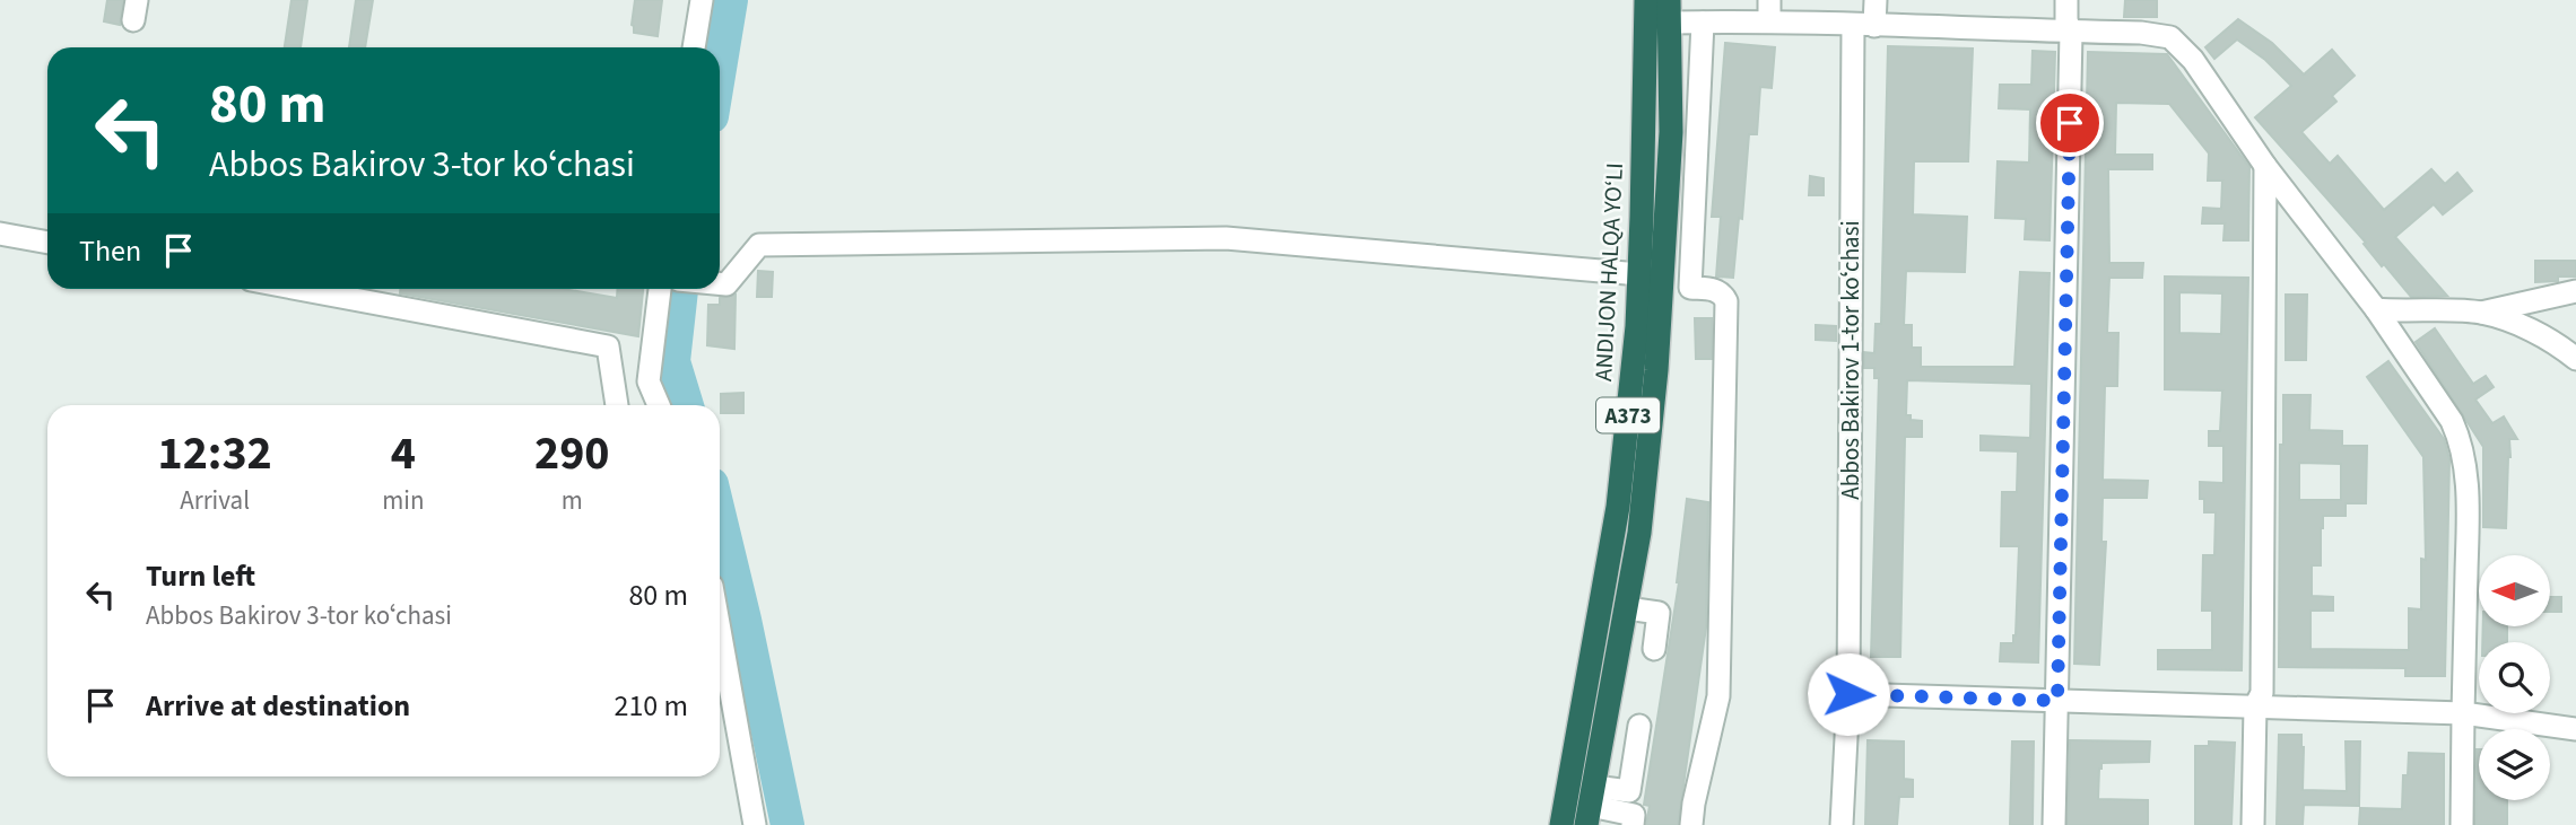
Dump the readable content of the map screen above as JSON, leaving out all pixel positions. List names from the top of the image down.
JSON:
{
  "streets": {
    "highway": ["ANDIJON HALQA YO‘LI", "A373"],
    "street": ["Abbos Bakirov 1-tor koʻchasi"]
  },
  "north": "left",
  "page": {
    "turn": ["80 m", "Abbos Bakirov 3-tor koʻchasi"],
    "then": "Then",
    "eta": [
      "12:32",
      "Arrival",
      "4",
      "min",
      "290",
      "m"
    ],
    "list": [
      {
        "name": "Turn left",
        "note": "Abbos Bakirov 3-tor koʻchasi",
        "value": "80 m"
      },
      {
        "name": "Arrive at destination",
        "value": "210 m"
      }
    ]
  }
}
